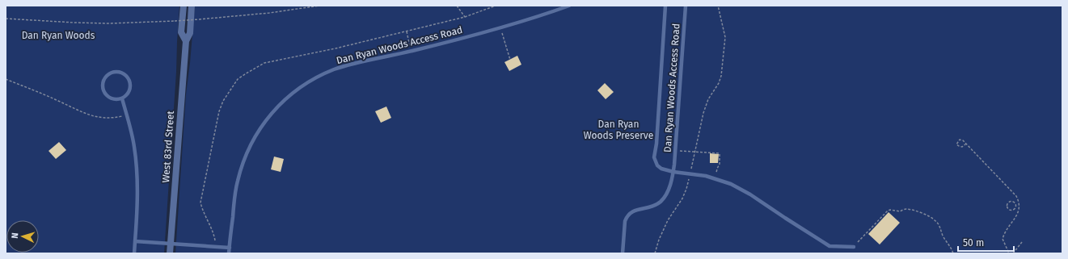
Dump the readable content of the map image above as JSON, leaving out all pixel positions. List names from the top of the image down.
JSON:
{
  "streets": {
    "street": ["West 83rd Street"],
    "lane": ["Dan Ryan Woods Access Road"]
  },
  "parks": ["Dan Ryan Woods", "Dan Ryan Woods Preserve"],
  "scale_bar": "50 m",
  "north": "left"
}
